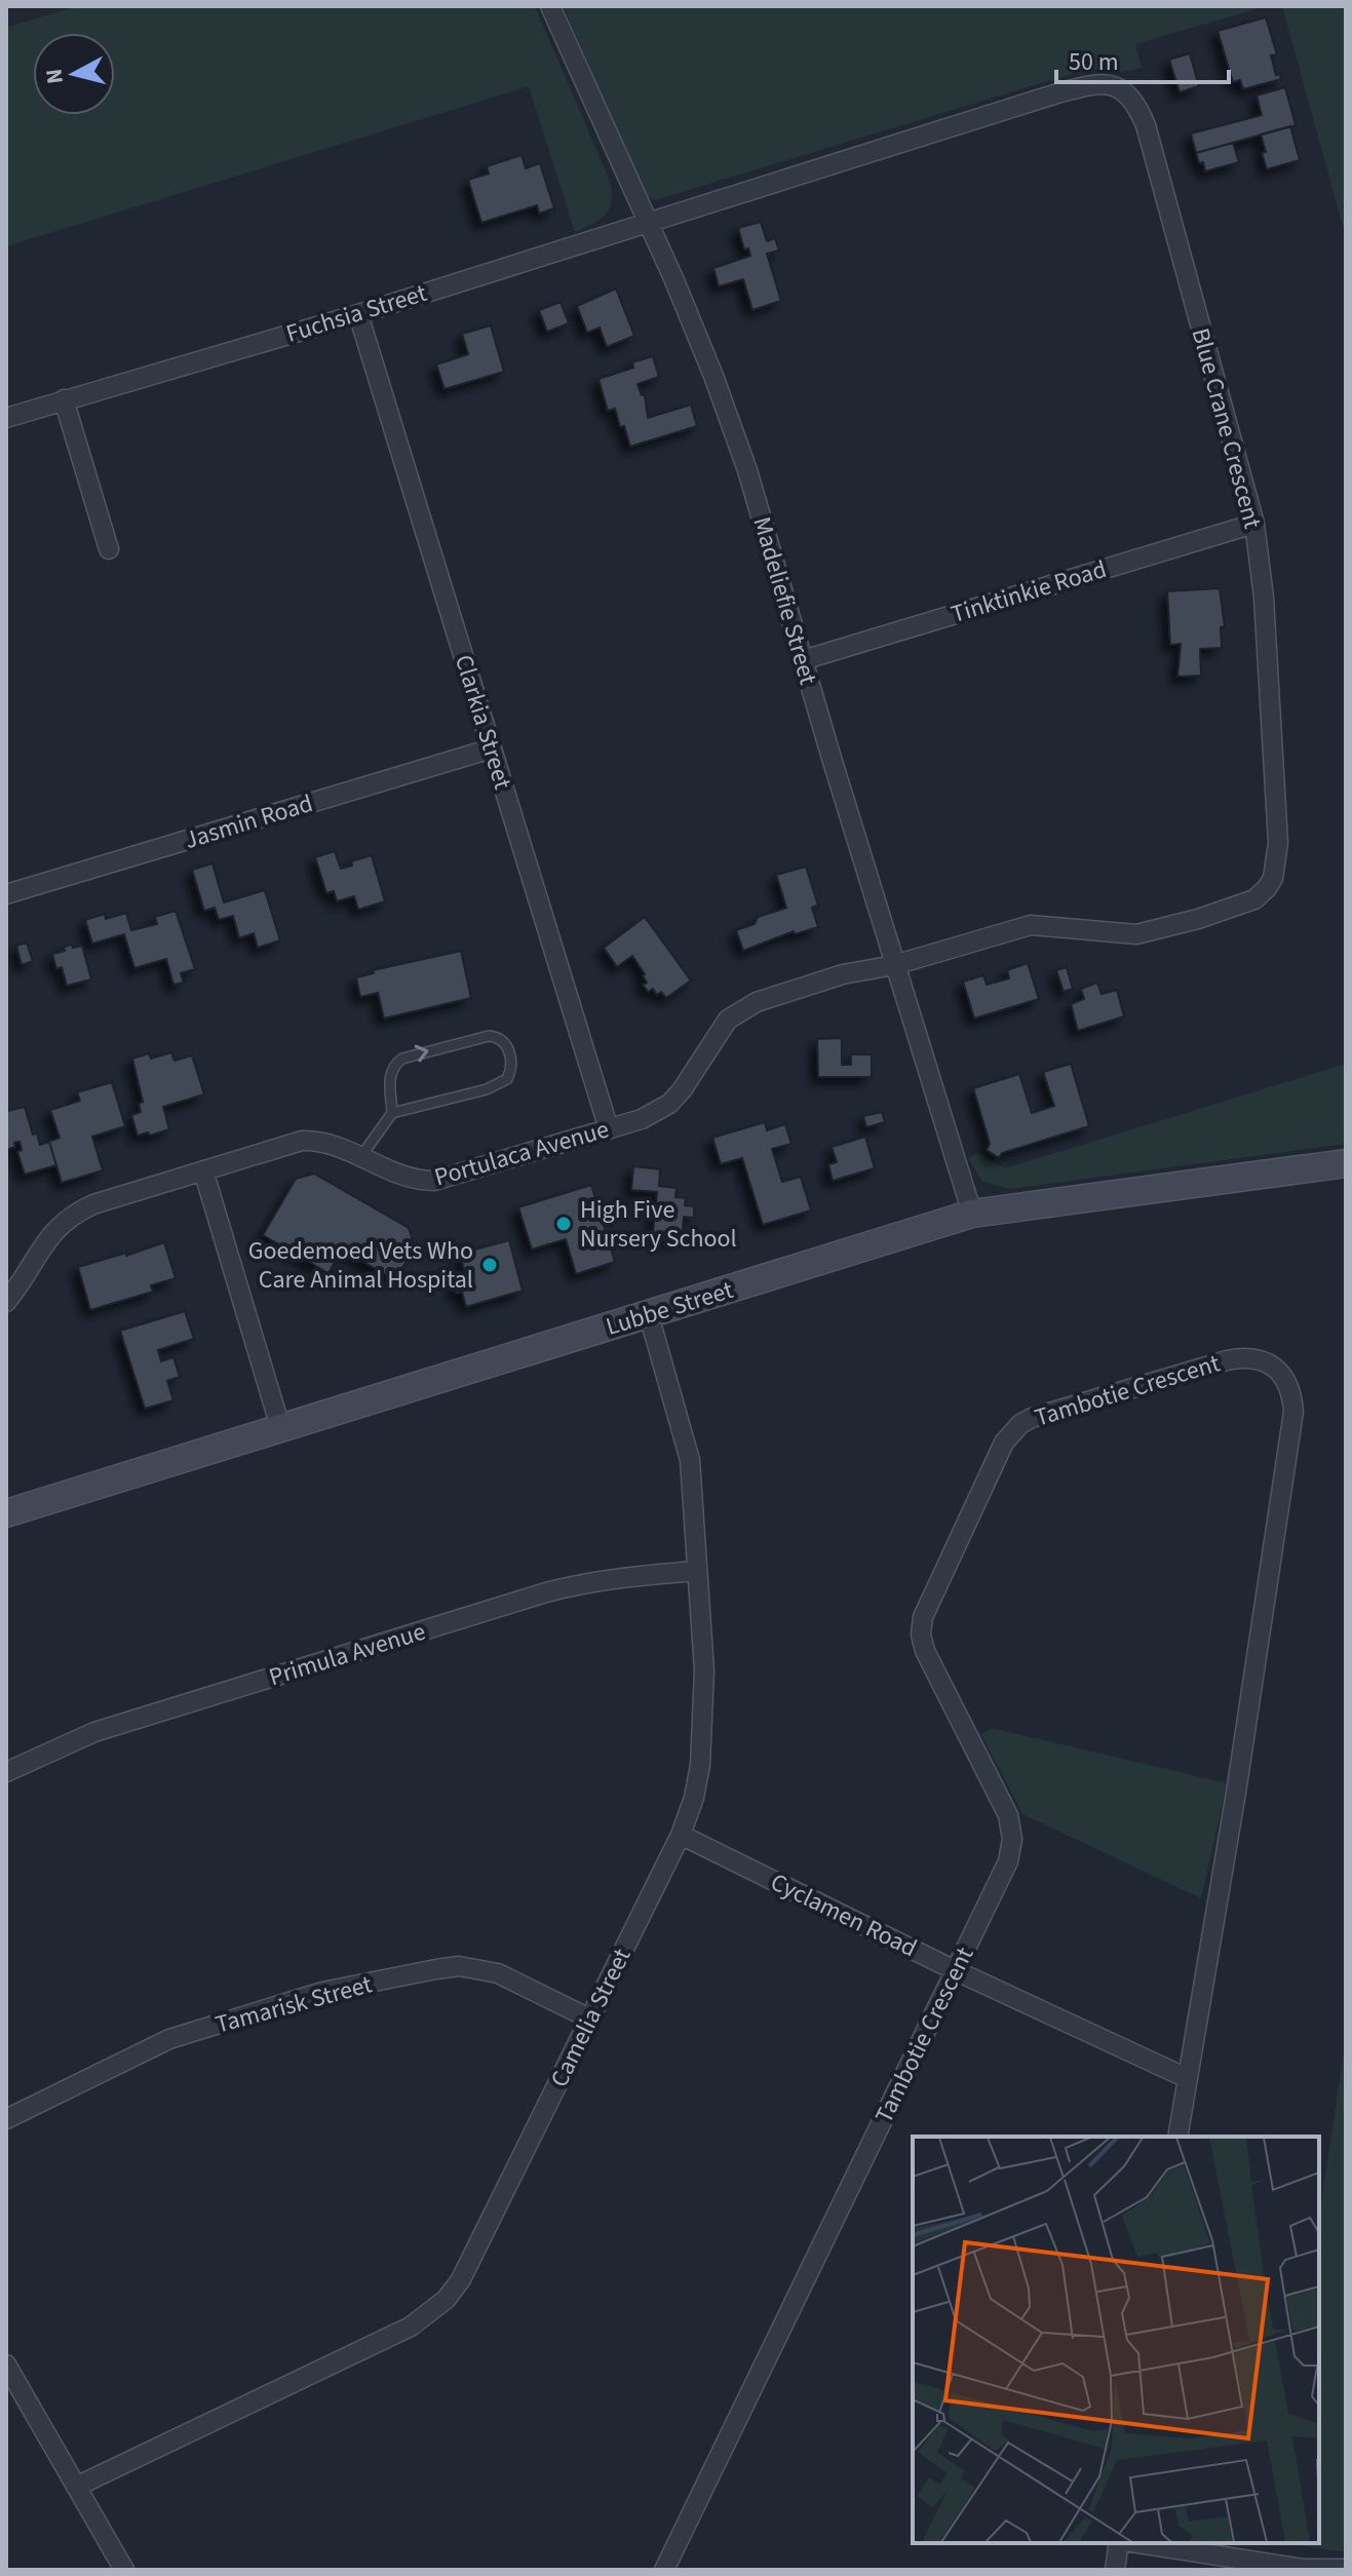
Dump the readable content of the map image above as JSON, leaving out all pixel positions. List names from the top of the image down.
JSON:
{
  "streets": {
    "main road": ["Lubbe Street"],
    "street": [
      "Fuchsia Street",
      "Blue Crane Crescent",
      "Tinktinkie Road",
      "Madeliefie Street",
      "Clarkia Street",
      "Jasmin Road",
      "Portulaca Avenue",
      "Tambotie Crescent",
      "Primula Avenue",
      "Cyclamen Road",
      "Tamarisk Street",
      "Camelia Street"
    ]
  },
  "crossings": [
    ["Fuchsia Street", "Blue Crane Crescent"],
    ["Fuchsia Street", "Madeliefie Street"],
    ["Fuchsia Street", "Clarkia Street"],
    ["Blue Crane Crescent", "Tinktinkie Road"],
    ["Blue Crane Crescent", "Madeliefie Street"],
    ["Blue Crane Crescent", "Portulaca Avenue"],
    ["Tinktinkie Road", "Madeliefie Street"],
    ["Madeliefie Street", "Portulaca Avenue"],
    ["Madeliefie Street", "Lubbe Street"],
    ["Clarkia Street", "Jasmin Road"],
    ["Clarkia Street", "Portulaca Avenue"],
    ["Lubbe Street", "Camelia Street"],
    ["Tambotie Crescent", "Cyclamen Road"],
    ["Primula Avenue", "Camelia Street"],
    ["Cyclamen Road", "Camelia Street"],
    ["Tamarisk Street", "Camelia Street"]
  ],
  "places": ["High Five Nursery School", "Goedemoed Vets Who Care Animal Hospital"],
  "scale_bar": "50 m",
  "north": "left"
}
